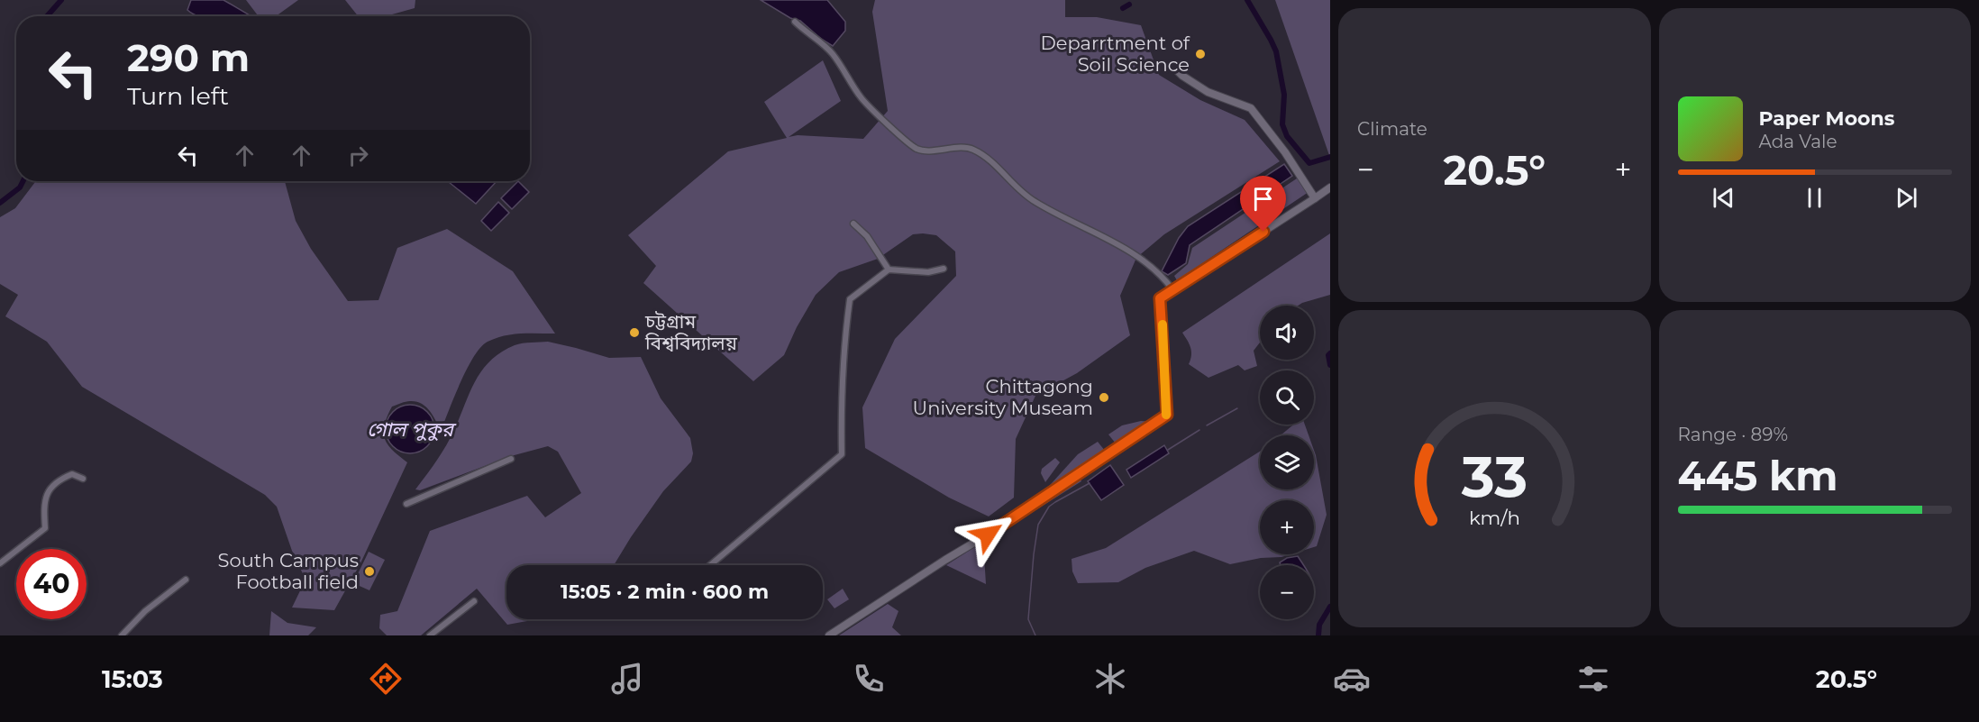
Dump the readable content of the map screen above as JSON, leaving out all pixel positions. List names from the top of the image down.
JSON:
{
  "water": ["গোল পুকুর"],
  "places": [
    "Deparrtment of Soil Science",
    "চট্টগ্রাম বিশ্ববিদ্যালয়",
    "Chittagong University Museam",
    "South Campus Football field"
  ],
  "page": {
    "tile": [
      "Climate",
      ["Range · 89%", "445 km"]
    ],
    "turn": ["290 m", "Turn left"],
    "song": ["Paper Moons", "Ada Vale"],
    "heat": ["−", "20.5°", "+"],
    "map_buttons": ["+", "−"],
    "limit": "40",
    "trip": "15:05 · 2 min · 600 m",
    "tabs": ["15:03", "20.5°"],
    "gauge": ["33", "km/h"]
  }
}
